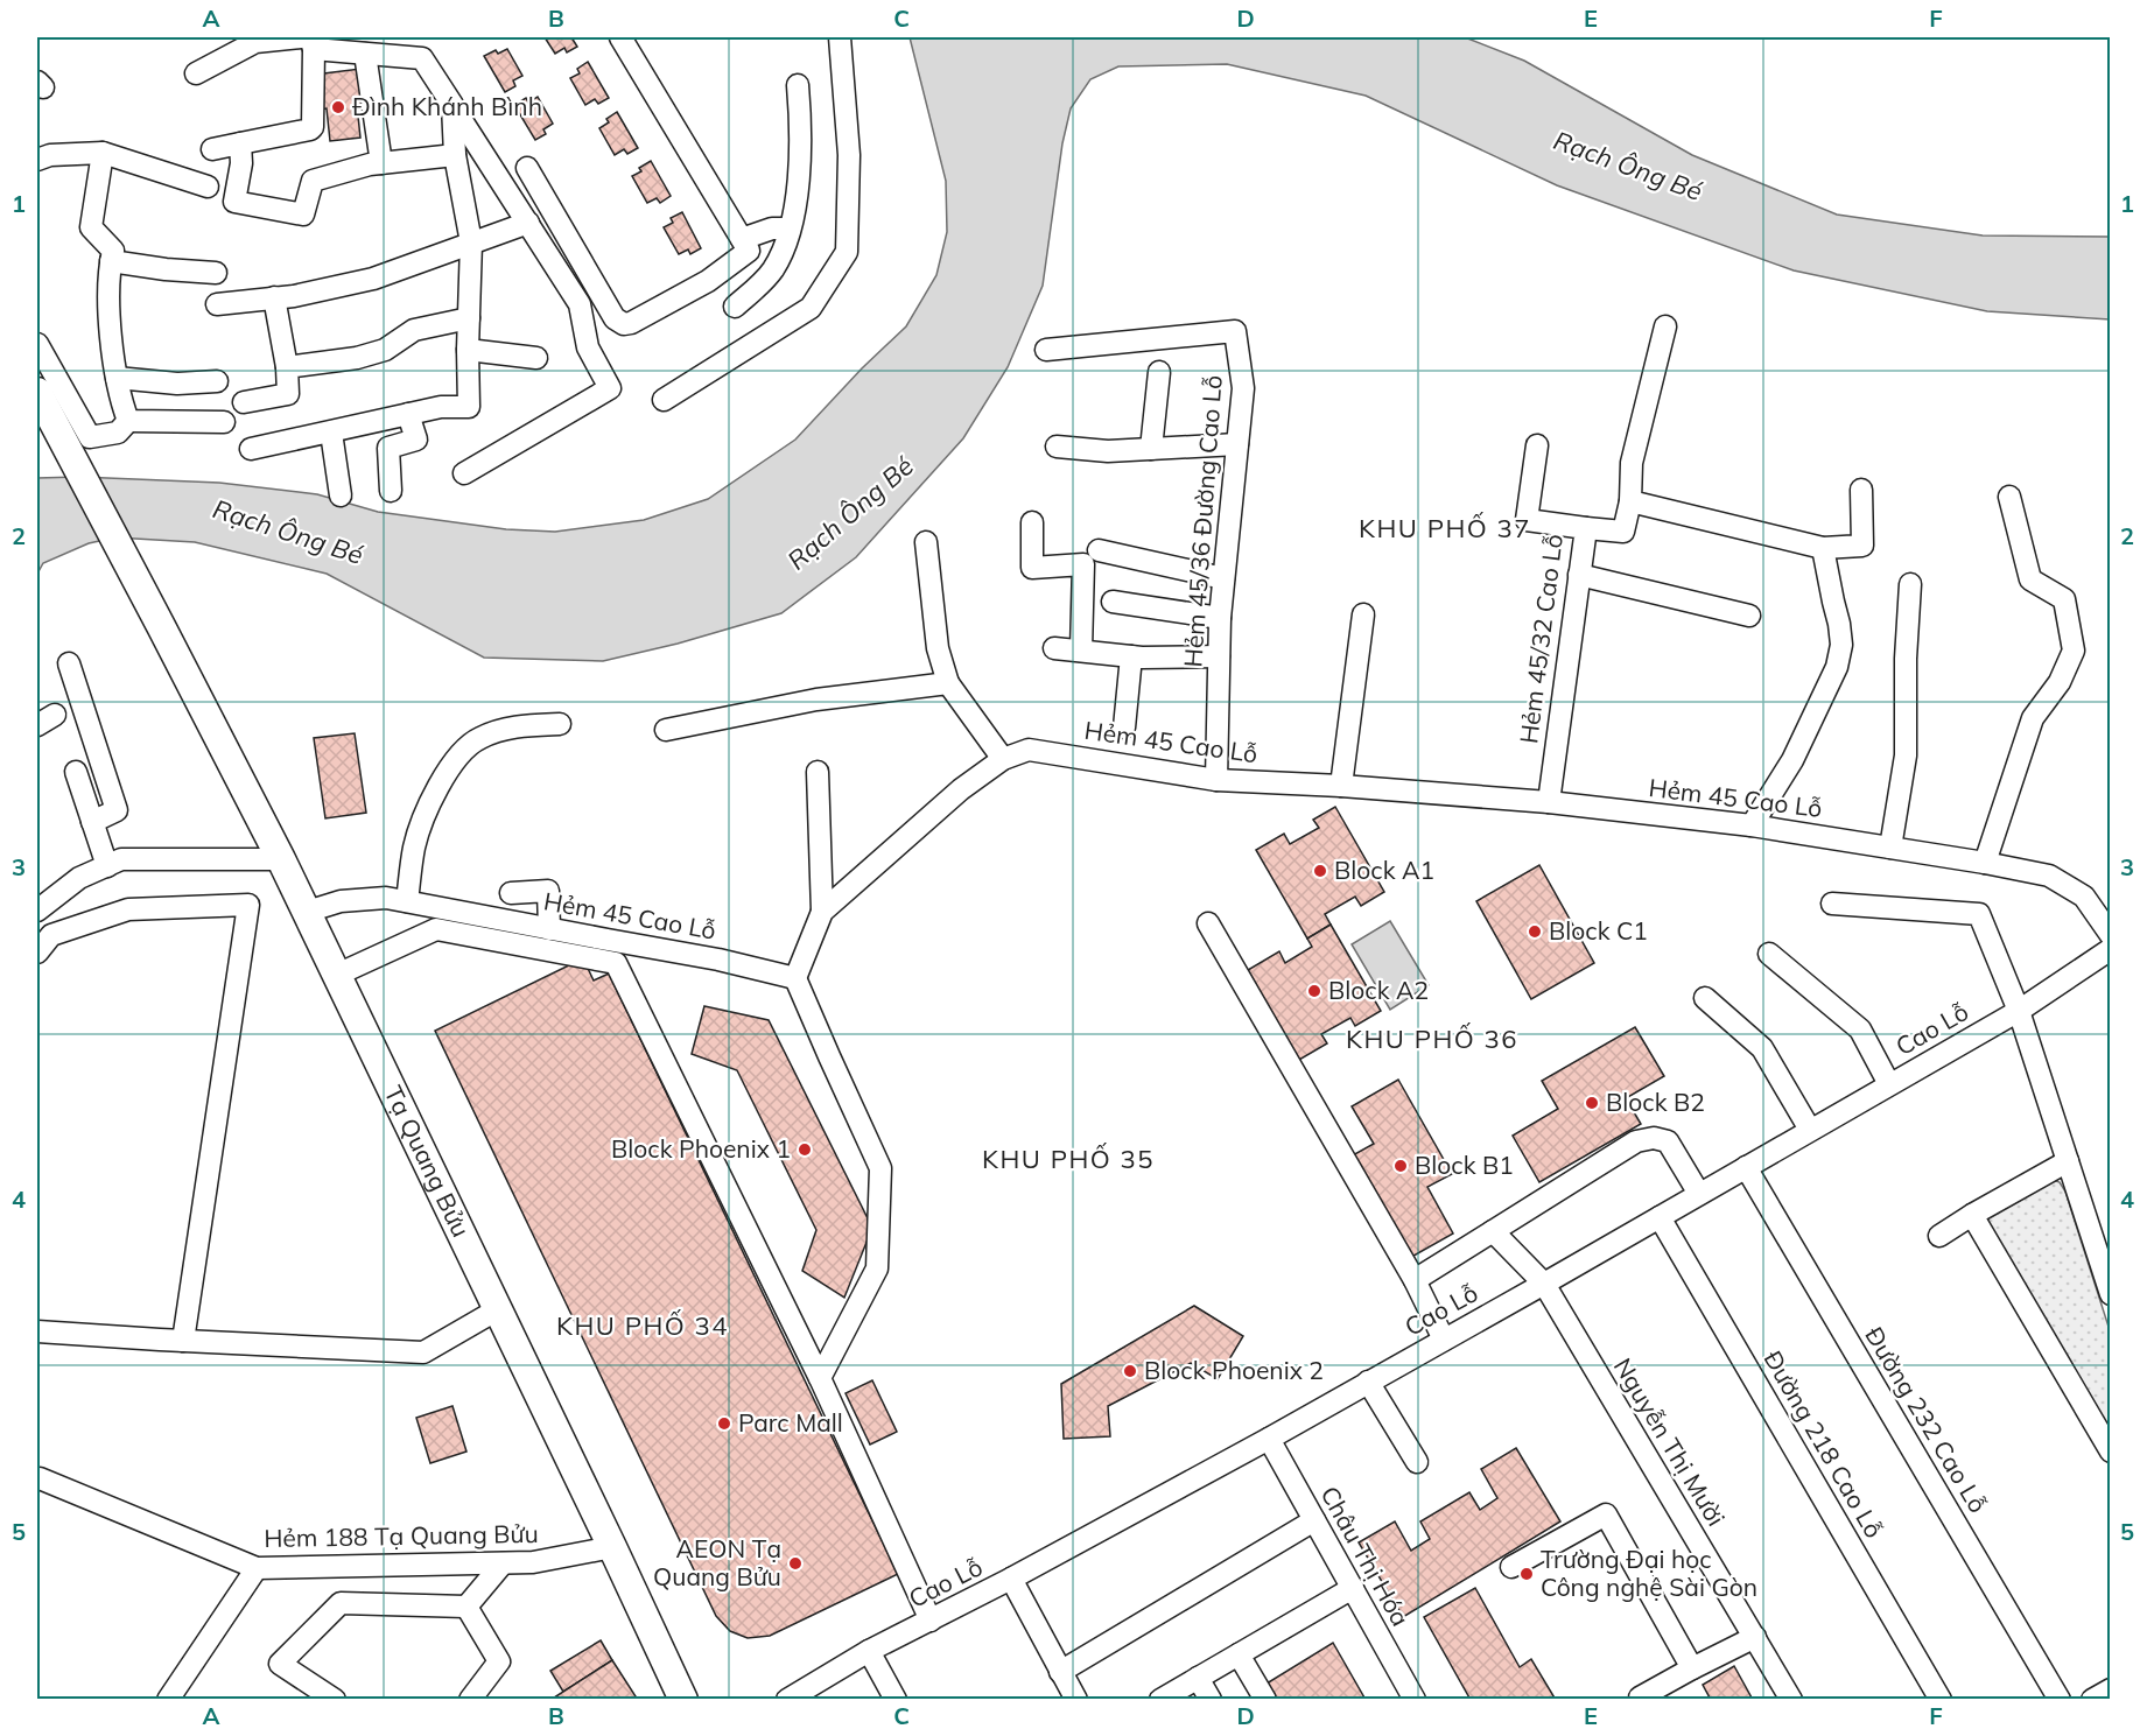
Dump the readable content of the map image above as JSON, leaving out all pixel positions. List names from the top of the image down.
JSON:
{
  "streets": {
    "main road": ["Tạ Quang Bửu"],
    "street": [
      "Hẻm 45/36 Đường Cao Lỗ",
      "Hẻm 45/32 Cao Lỗ",
      "Hẻm 45 Cao Lỗ",
      "Cao Lỗ",
      "Đường 232 Cao Lỗ",
      "Nguyễn Thị Mười",
      "Đường 218 Cao Lỗ",
      "Hẻm 188 Tạ Quang Bửu",
      "Châu Thị Hóa"
    ]
  },
  "crossings": [
    ["Hẻm 45/36 Đường Cao Lỗ", "Hẻm 45 Cao Lỗ"],
    ["Hẻm 45/32 Cao Lỗ", "Hẻm 45 Cao Lỗ"],
    ["Hẻm 45 Cao Lỗ", "Tạ Quang Bửu"],
    ["Cao Lỗ", "Đường 232 Cao Lỗ"],
    ["Cao Lỗ", "Nguyễn Thị Mười"],
    ["Cao Lỗ", "Đường 218 Cao Lỗ"],
    ["Cao Lỗ", "Châu Thị Hóa"],
    ["Tạ Quang Bửu", "Hẻm 188 Tạ Quang Bửu"]
  ],
  "districts": [
    "KHU PHỐ 37",
    "KHU PHỐ 36",
    "KHU PHỐ 35",
    "KHU PHỐ 34"
  ],
  "water": ["Rạch Ông Bé"],
  "places": [
    "Đình Khánh Bình",
    "Block A1",
    "Block C1",
    "Block A2",
    "Block B2",
    "Block Phoenix 1",
    "Block B1",
    "Block Phoenix 2",
    "Parc Mall",
    "AEON Tạ Quang Bửu",
    "Trường Đại học Công nghệ Sài Gòn"
  ],
  "grid": {
    "columns": [
      "A",
      "B",
      "C",
      "D",
      "E",
      "F"
    ],
    "rows": [
      "1",
      "2",
      "3",
      "4",
      "5"
    ]
  }
}
